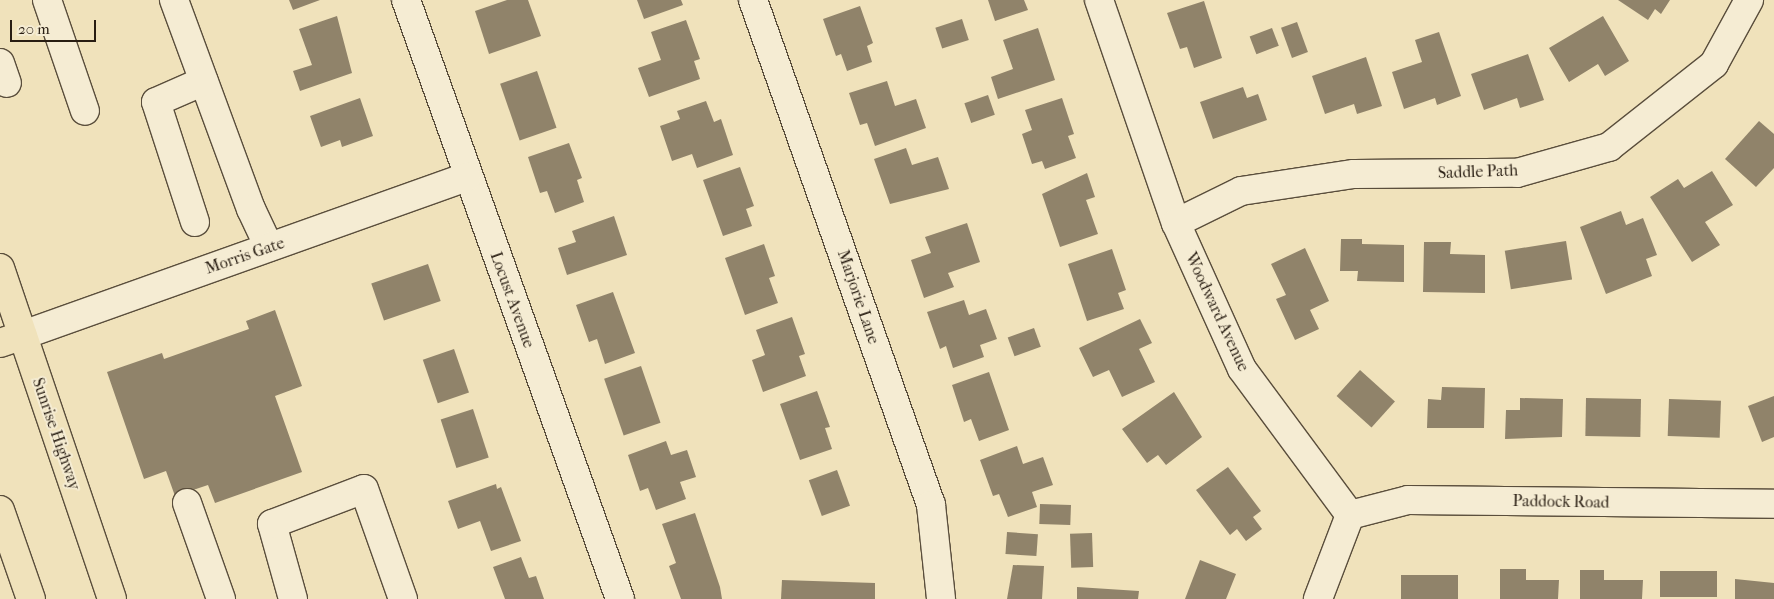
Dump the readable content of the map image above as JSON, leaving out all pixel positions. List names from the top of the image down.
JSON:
{
  "streets": {
    "highway": ["Sunrise Highway"],
    "street": [
      "Saddle Path",
      "Morris Gate",
      "Marjorie Lane",
      "Locust Avenue",
      "Woodward Avenue",
      "Paddock Road"
    ]
  },
  "crossings": [
    ["Saddle Path", "Woodward Avenue"],
    ["Morris Gate", "Locust Avenue"],
    ["Morris Gate", "Sunrise Highway"],
    ["Woodward Avenue", "Paddock Road"]
  ],
  "scale_bar": "20 m"
}
